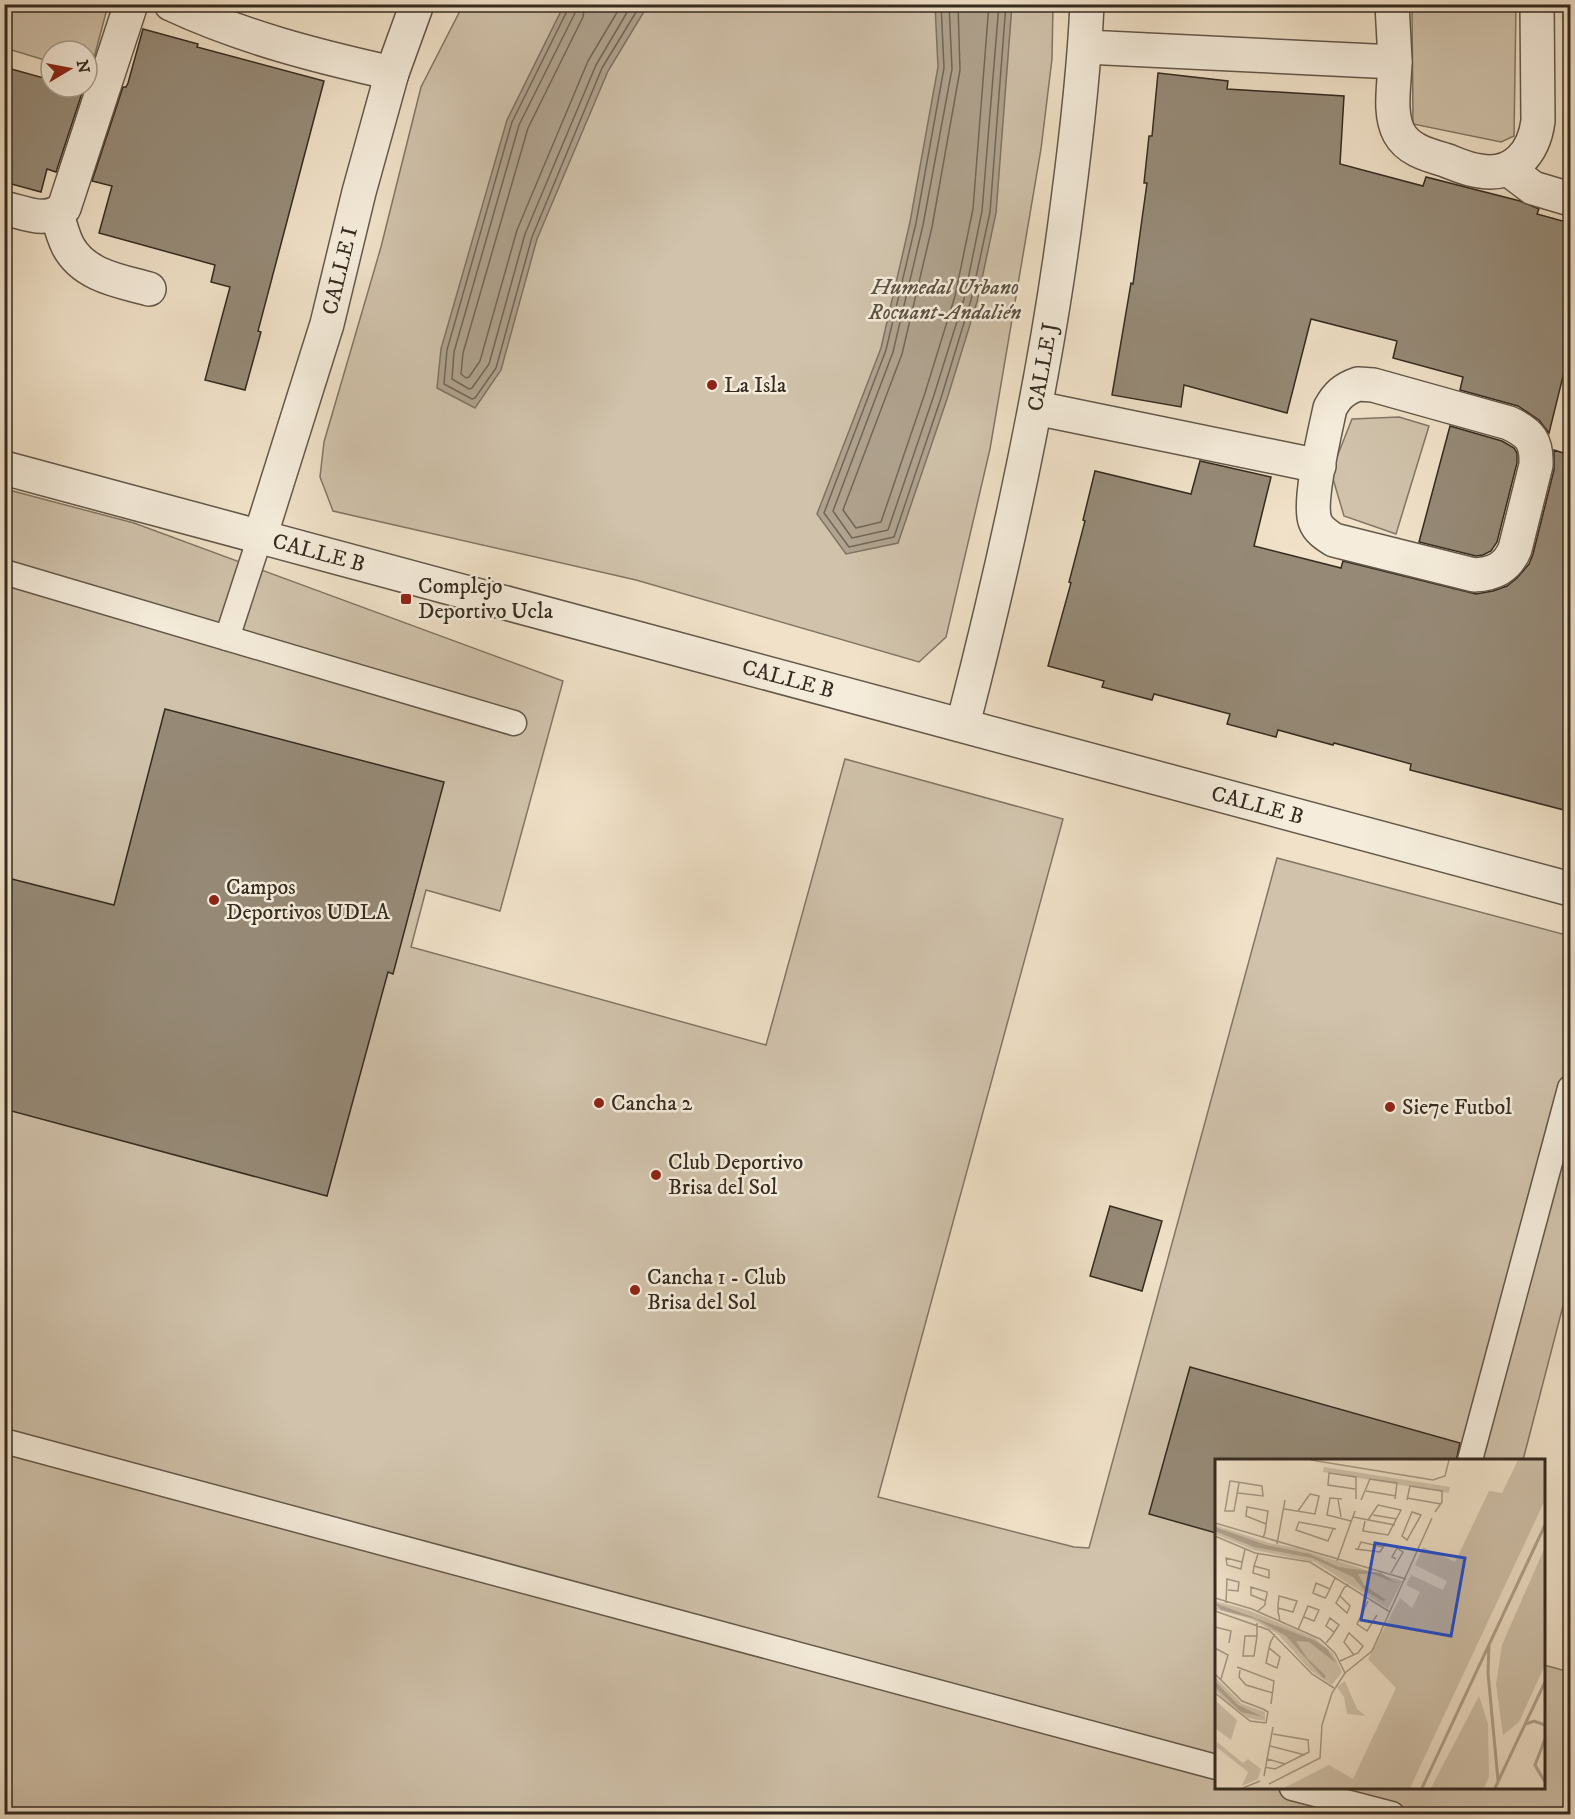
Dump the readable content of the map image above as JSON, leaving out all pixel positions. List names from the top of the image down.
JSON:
{
  "streets": {
    "street": ["CALLE I", "CALLE J", "CALLE B"]
  },
  "crossings": [
    ["CALLE I", "CALLE B"],
    ["CALLE J", "CALLE B"]
  ],
  "parks": ["Humedal Urbano Rocuant-Andalién"],
  "places": {
    "other": [
      "La Isla",
      "Campos Deportivos UDLA",
      "Cancha 2",
      "Sie7e Futbol",
      "Club Deportivo Brisa del Sol",
      "Cancha 1 - Club Brisa del Sol"
    ],
    "transit": ["Complejo Deportivo Ucla"]
  },
  "north": "right"
}
